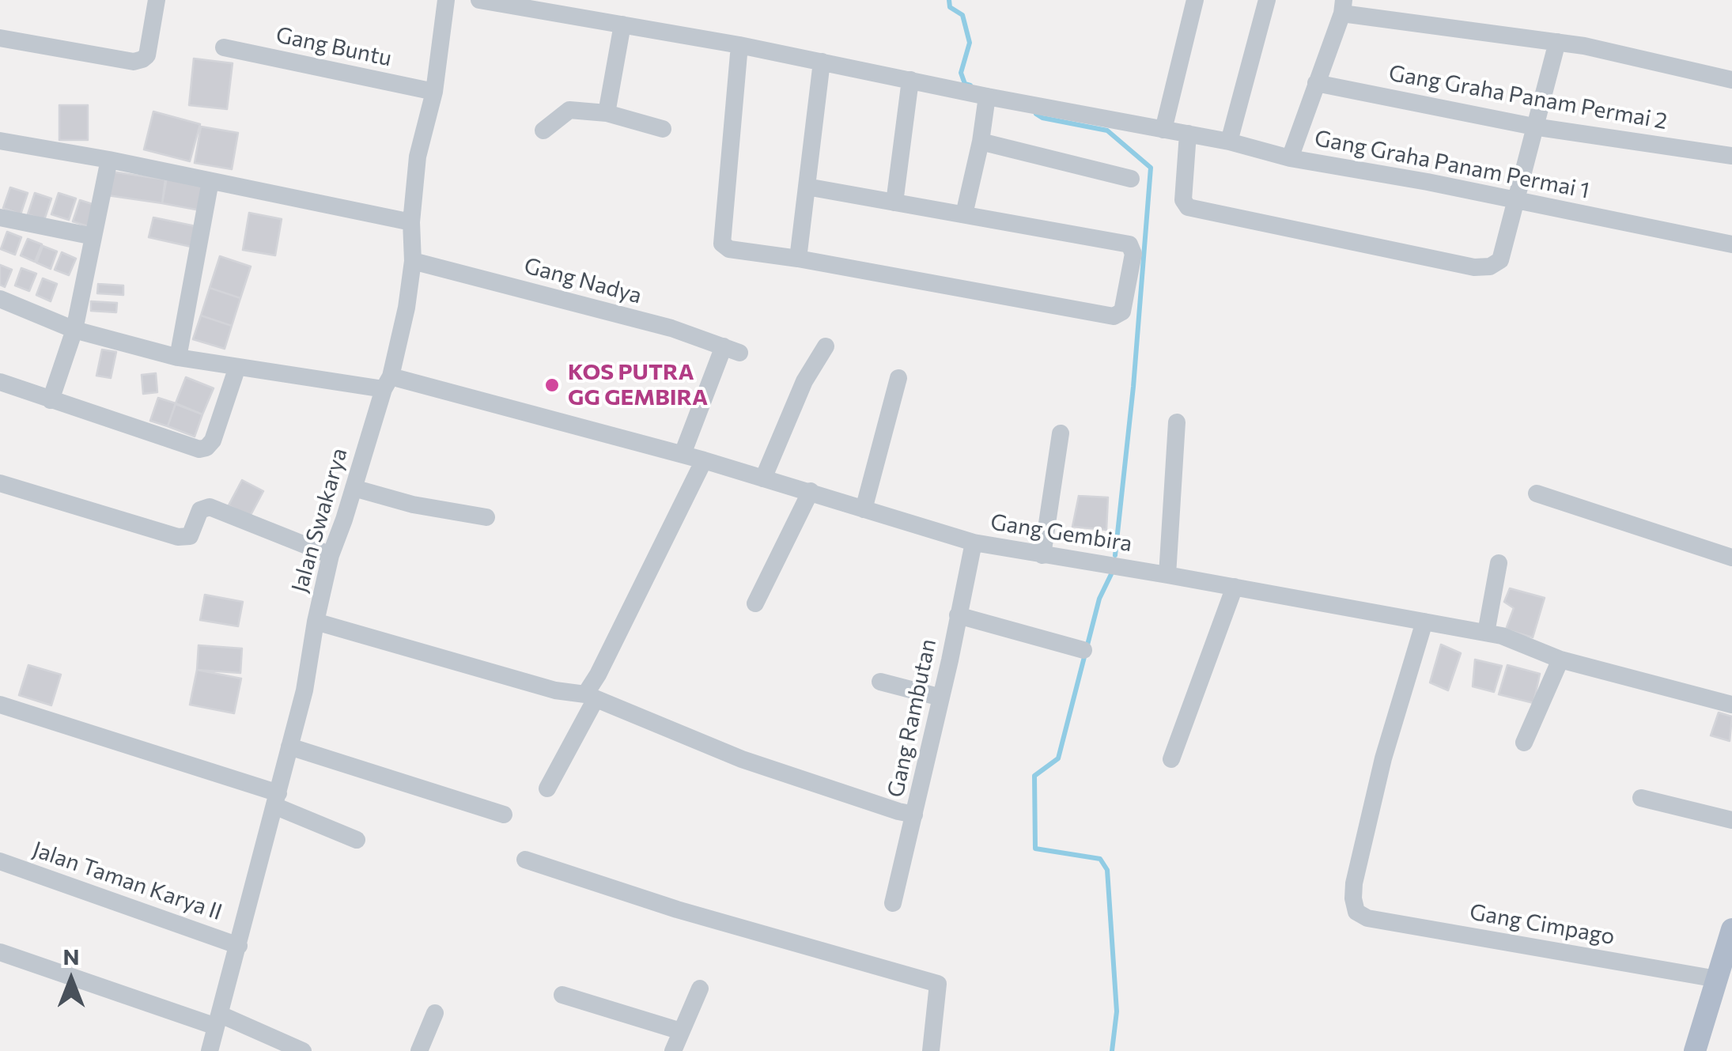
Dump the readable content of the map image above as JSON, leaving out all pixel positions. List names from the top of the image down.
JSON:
{
  "streets": {
    "street": [
      "Gang Buntu",
      "Gang Graha Panam Permai 2",
      "Gang Graha Panam Permai 1",
      "Gang Nadya",
      "Jalan Swakarya",
      "Gang Gembira",
      "Gang Rambutan",
      "Jalan Taman Karya II",
      "Gang Cimpago"
    ]
  },
  "crossings": [
    ["Gang Buntu", "Jalan Swakarya"],
    ["Gang Nadya", "Jalan Swakarya"],
    ["Gang Nadya", "Gang Gembira"],
    ["Jalan Swakarya", "Gang Gembira"],
    ["Jalan Swakarya", "Jalan Taman Karya II"],
    ["Gang Gembira", "Gang Rambutan"],
    ["Gang Gembira", "Gang Cimpago"]
  ],
  "places": ["KOS PUTRA GG GEMBIRA"],
  "north": "top"
}
